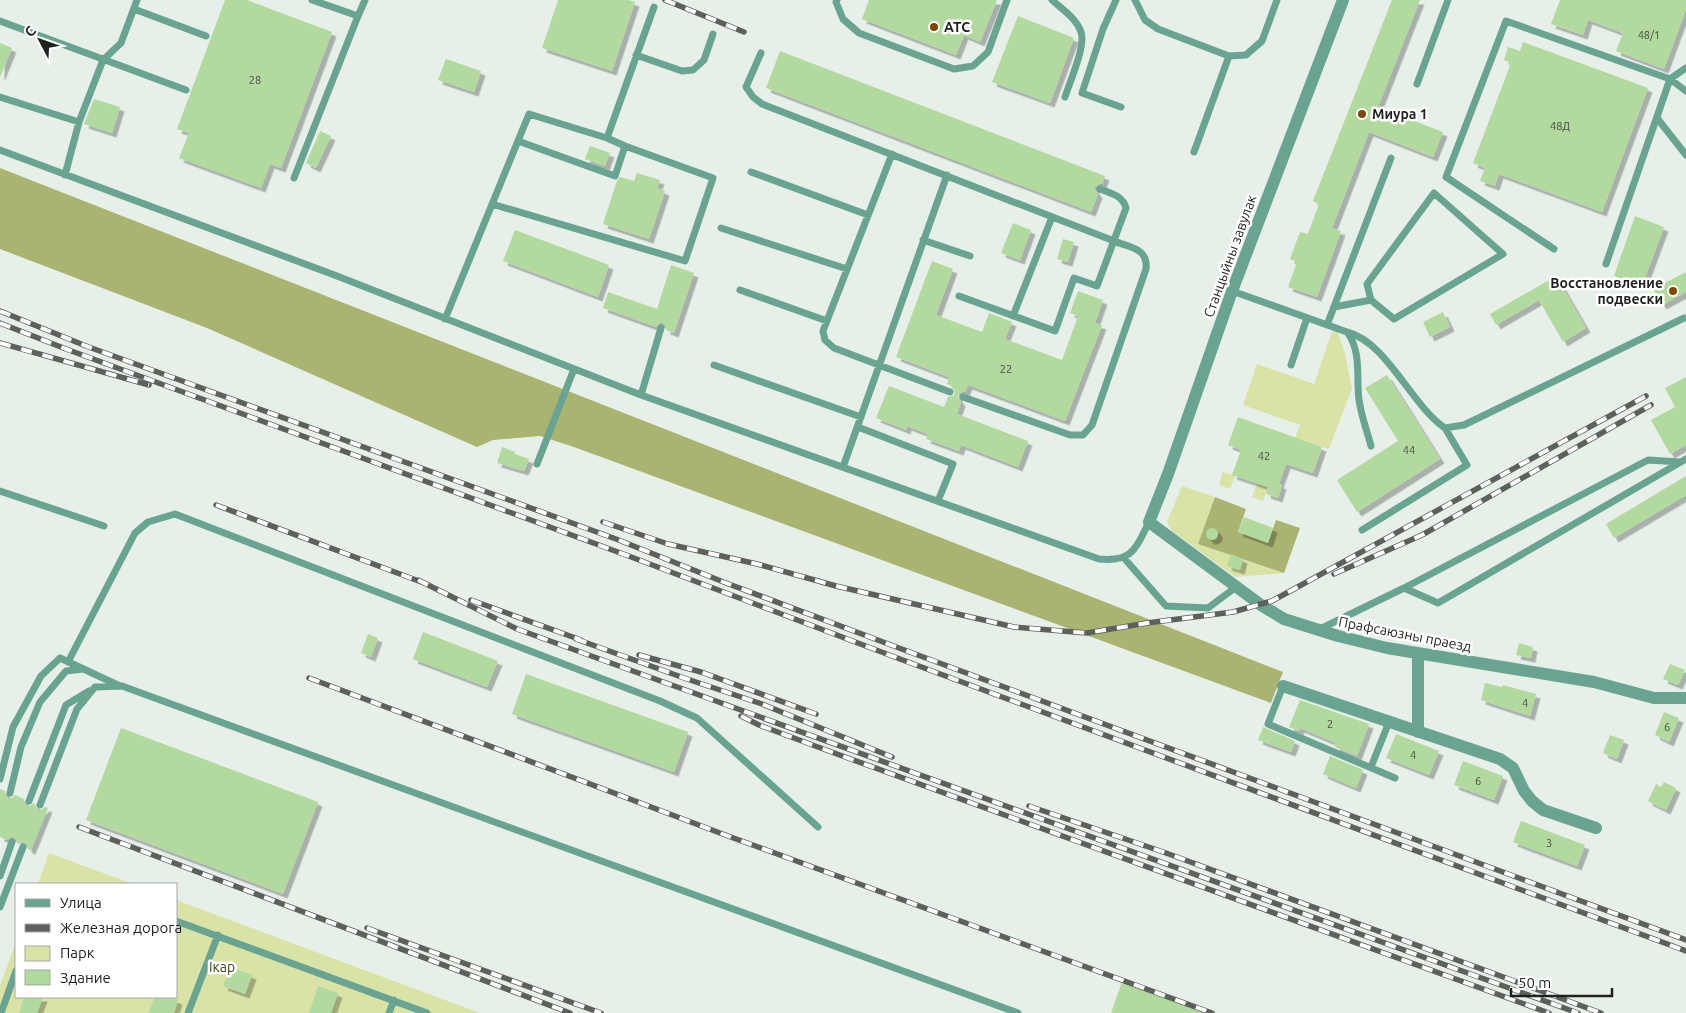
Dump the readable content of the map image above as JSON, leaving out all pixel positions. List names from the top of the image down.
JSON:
{
  "streets": {
    "street": ["Станцыйны завулак", "Прафсаюзны праезд"]
  },
  "crossings": [
    ["Станцыйны завулак", "Прафсаюзны праезд"]
  ],
  "parks": ["Ікар"],
  "places": ["АТС", "Миура 1", "Восстановление подвески"],
  "house_numbers": [
    "48/1",
    "28",
    "48Д",
    "22",
    "44",
    "42",
    "4",
    "2",
    "6",
    "4",
    "6",
    "3"
  ],
  "legend": [
    "Улица",
    "Железная дорога",
    "Парк",
    "Здание"
  ],
  "scale_bar": "50 m",
  "north": "top left"
}
